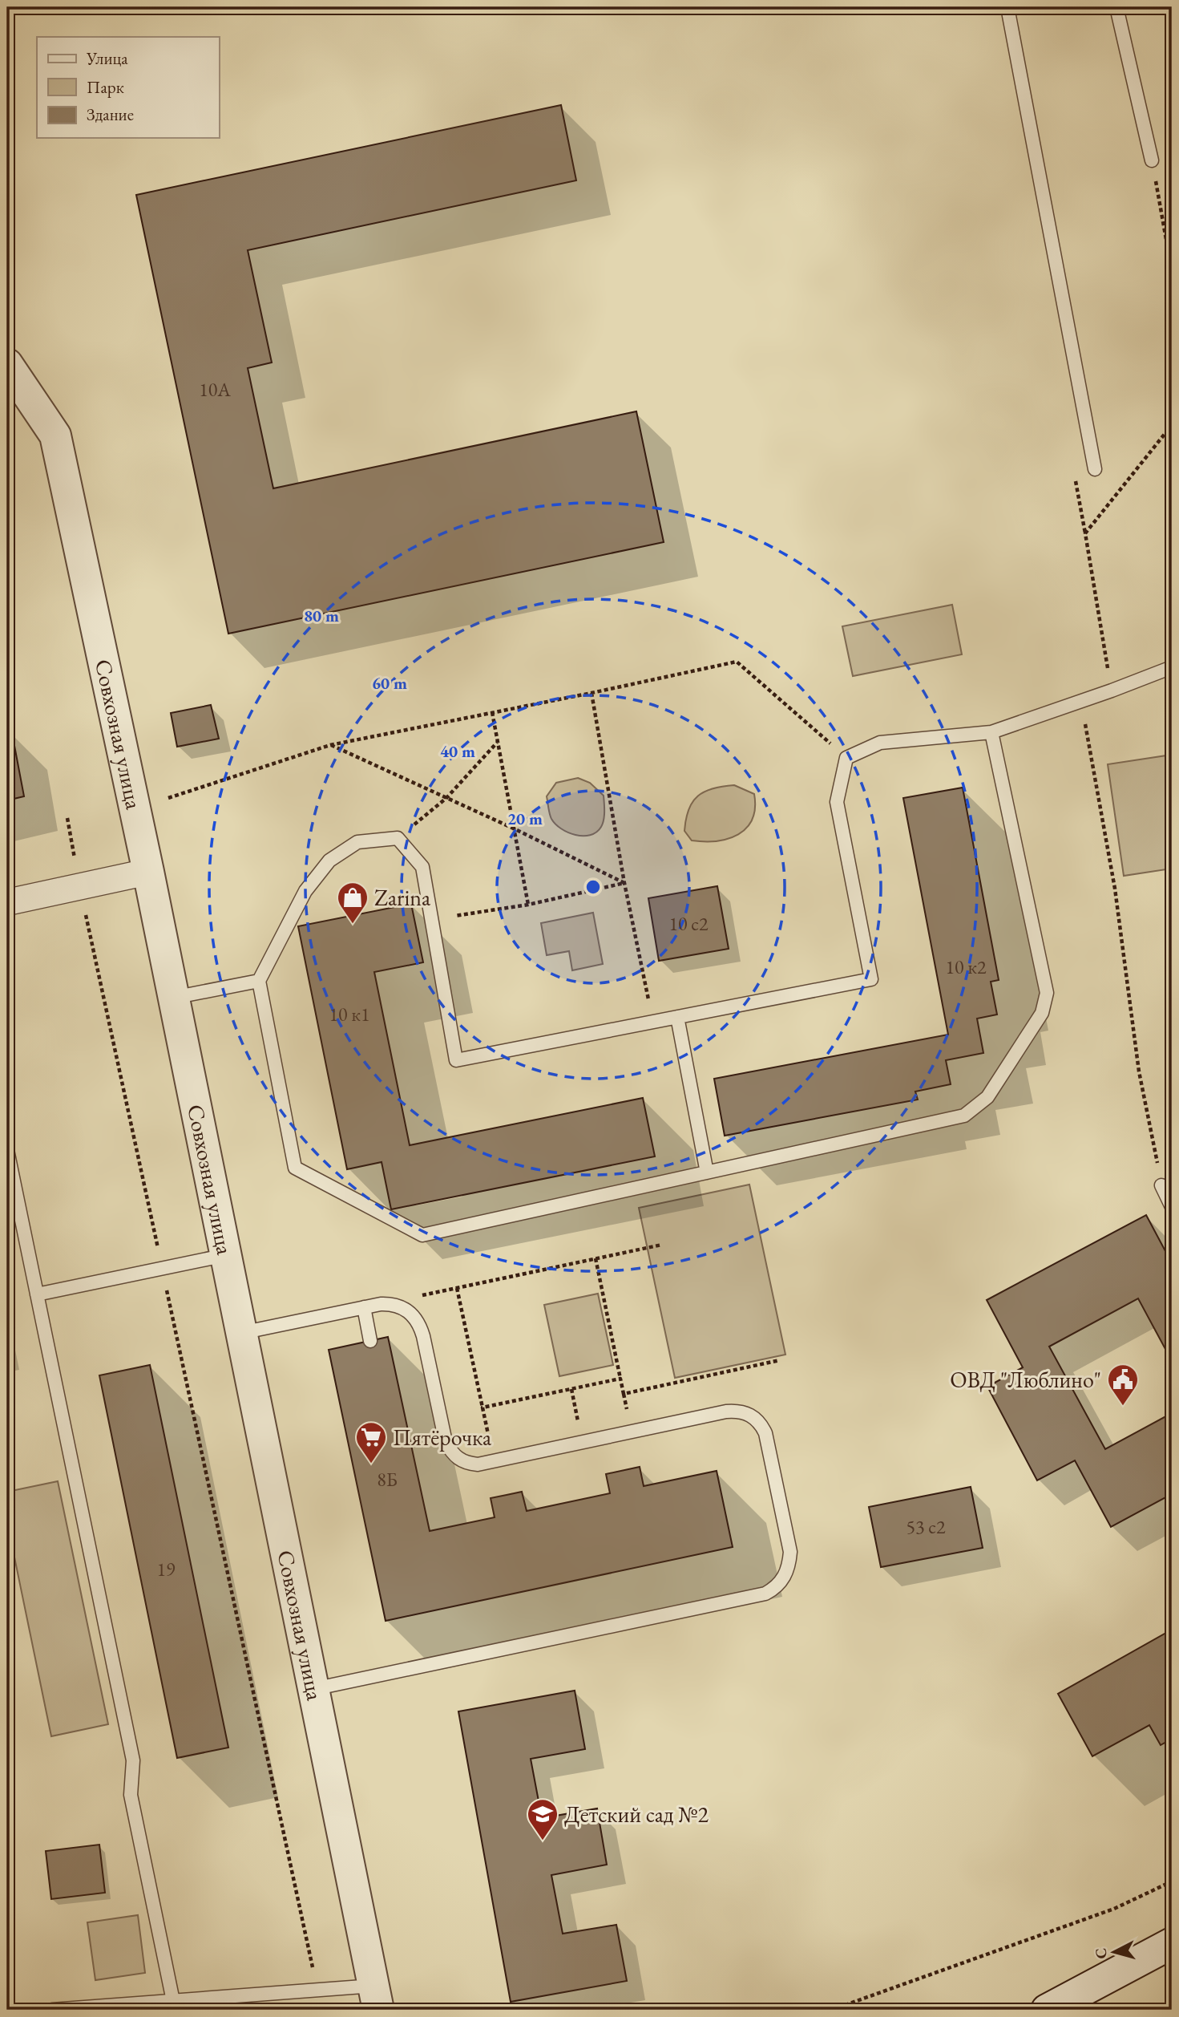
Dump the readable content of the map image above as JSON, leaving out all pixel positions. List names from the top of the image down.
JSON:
{
  "streets": {
    "street": ["Совхозная улица"]
  },
  "places": {
    "shop": ["Zarina"],
    "public building": ["ОВД \"Люблино\""],
    "supermarket": ["Пятёрочка"],
    "school or university": ["Детский сад №2"]
  },
  "house_numbers": [
    "10А",
    "10 с2",
    "10 к2",
    "10 к1",
    "8Б",
    "53 с2",
    "19"
  ],
  "legend": ["Улица", "Парк", "Здание"],
  "north": "left",
  "rings": [
    "80 m",
    "60 m",
    "40 m",
    "20 m"
  ]
}
